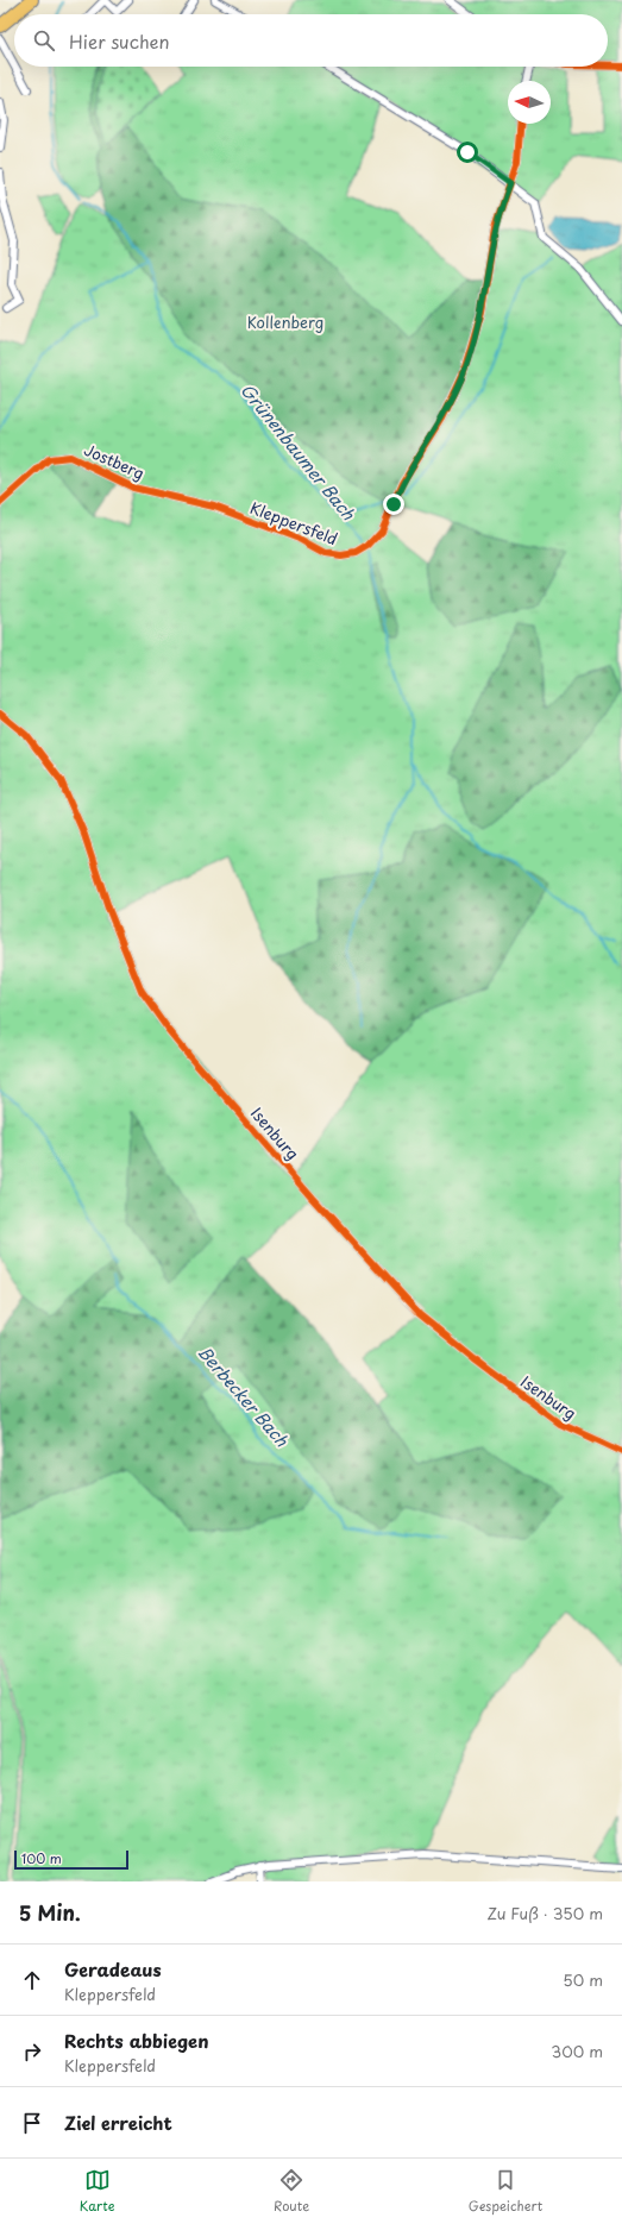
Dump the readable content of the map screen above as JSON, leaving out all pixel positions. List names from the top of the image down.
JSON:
{
  "streets": {
    "street": ["Jostberg", "Kleppersfeld", "Isenburg"]
  },
  "crossings": [
    ["Jostberg", "Kleppersfeld"]
  ],
  "water": ["Grünenbaumer Bach", "Berbecker Bach"],
  "parks": ["Kollenberg"],
  "scale_bar": "100 m",
  "north": "left",
  "page": {
    "search": "Hier suchen",
    "scale": "100 m",
    "heading": ["5 Min.", "Zu Fuß · 350 m"],
    "list": [
      ["Geradeaus", "Kleppersfeld", "50 m"],
      ["Rechts abbiegen", "Kleppersfeld", "300 m"],
      "Ziel erreicht"
    ],
    "nav": ["Karte", "Route", "Gespeichert"]
  }
}
